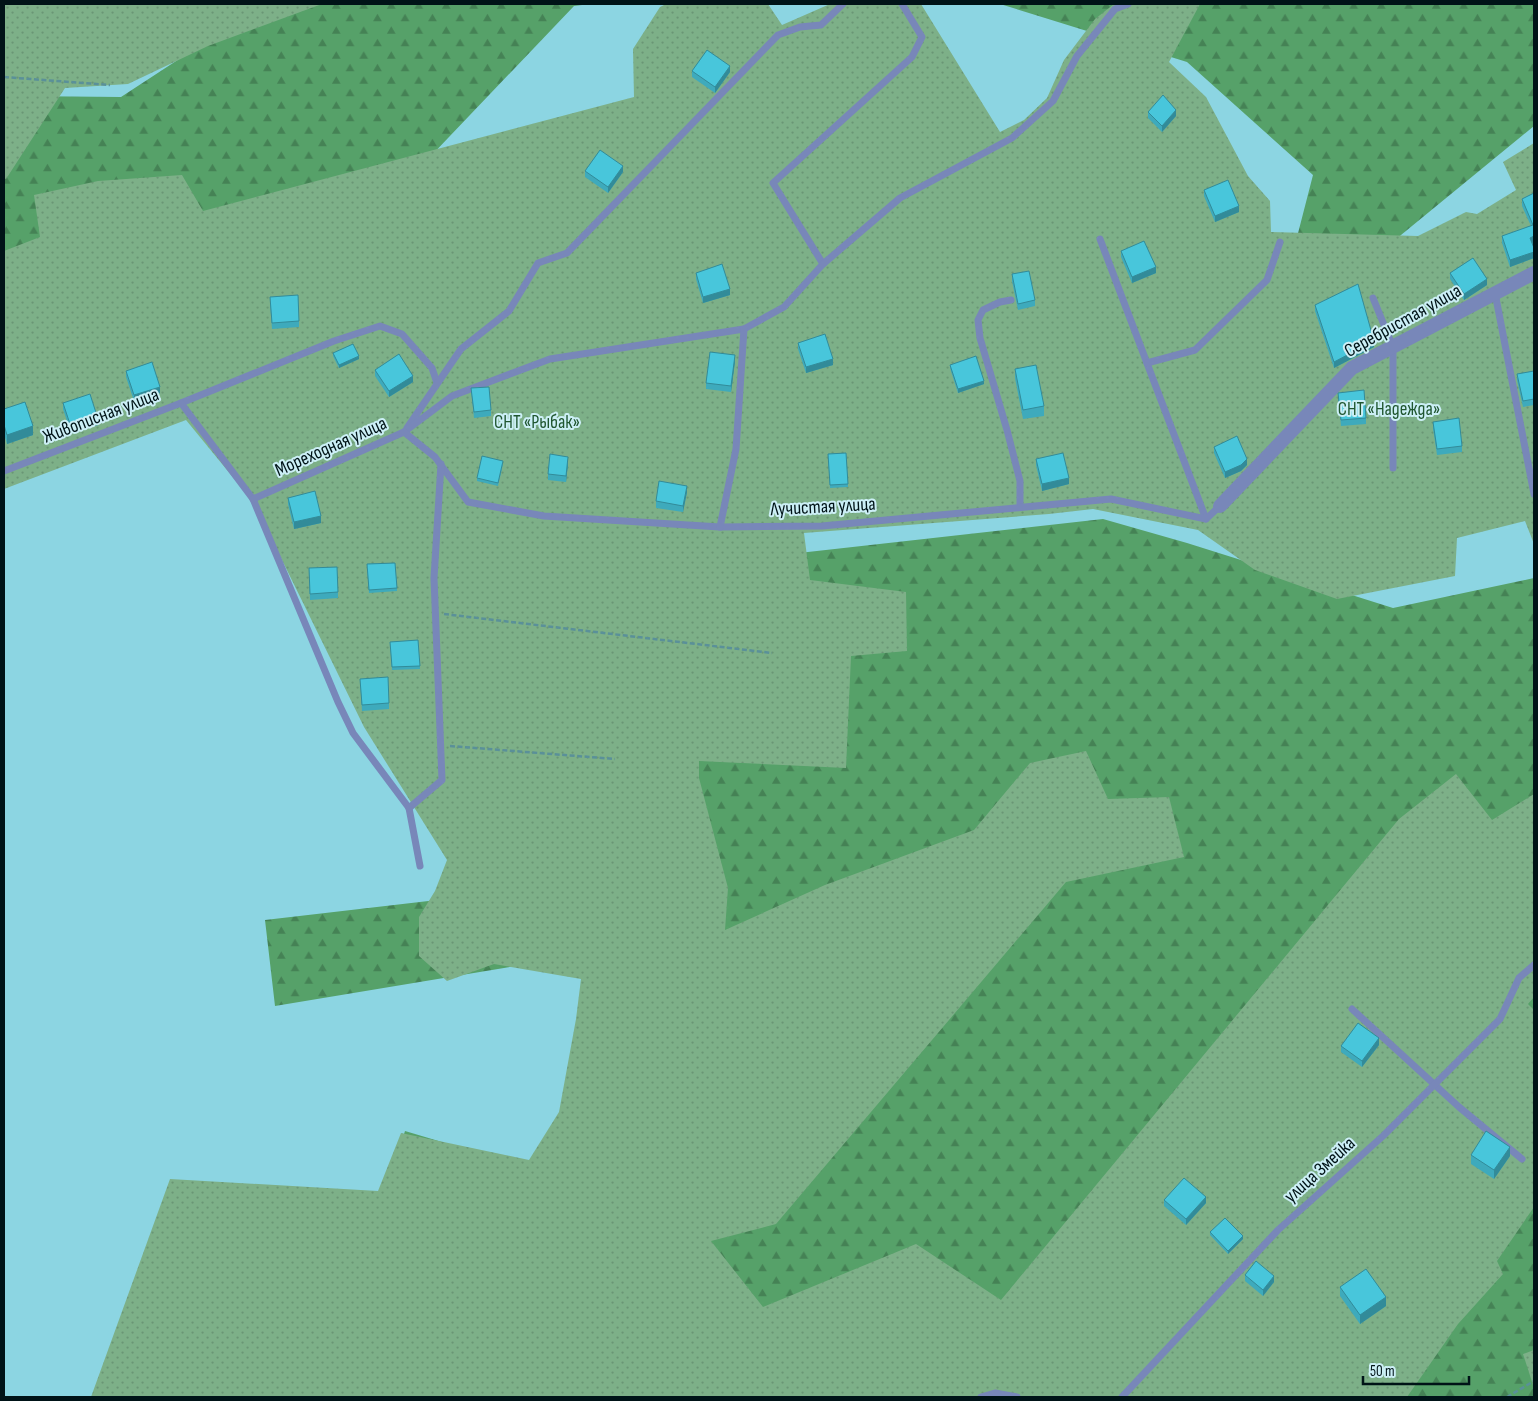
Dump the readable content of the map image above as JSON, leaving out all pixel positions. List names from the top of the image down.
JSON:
{
  "streets": {
    "street": ["Серебристая улица"],
    "lane": [
      "Живописная улица",
      "Мореходная улица",
      "Лучистая улица",
      "улица Змейка"
    ]
  },
  "crossings": [
    ["Живописная улица", "Мореходная улица"],
    ["Мореходная улица", "Лучистая улица"]
  ],
  "parks": ["СНТ «Надежда»", "СНТ «Рыбак»"],
  "scale_bar": "50 m"
}
